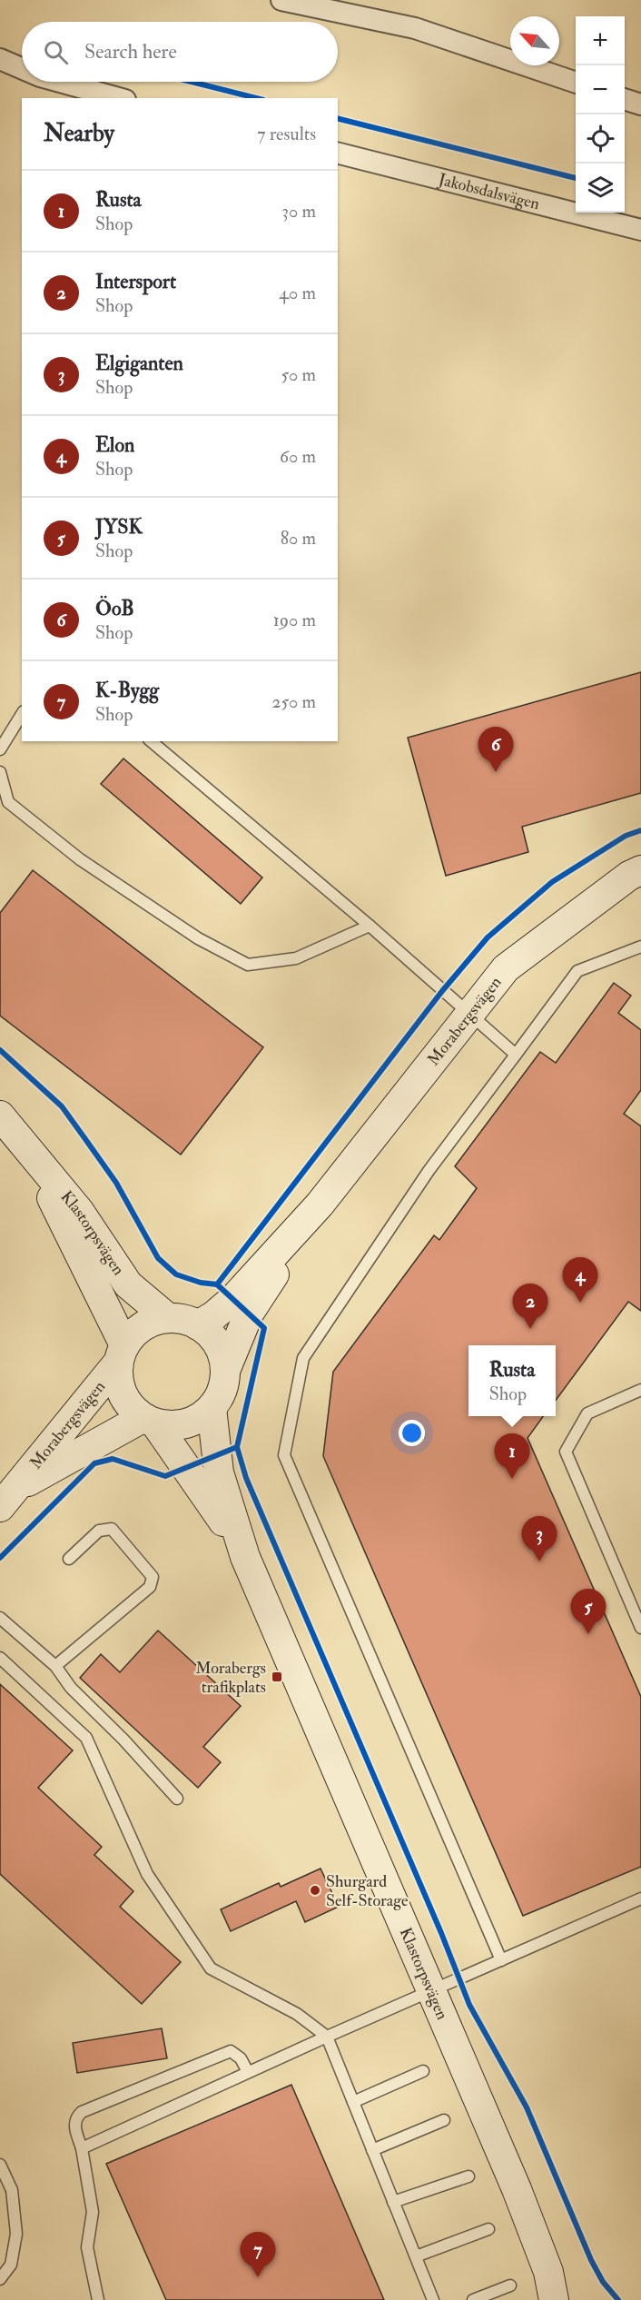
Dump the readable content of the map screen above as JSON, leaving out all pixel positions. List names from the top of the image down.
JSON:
{
  "streets": {
    "street": ["Jakobsdalsvägen", "Morabergsvägen", "Klastorpsvägen"]
  },
  "crossings": [
    ["Morabergsvägen", "Klastorpsvägen"]
  ],
  "places": {
    "transit": ["Morabergs trafikplats"],
    "other": ["Shurgard Self-Storage"]
  },
  "north": "top left",
  "page": {
    "map_buttons": ["+", "−"],
    "search": "Search here",
    "heading": ["Nearby", "7 results"],
    "list": [
      {
        "mark": "1",
        "name": "Rusta",
        "note": "Shop",
        "value": "30 m"
      },
      {
        "mark": "2",
        "name": "Intersport",
        "note": "Shop",
        "value": "40 m"
      },
      {
        "mark": "3",
        "name": "Elgiganten",
        "note": "Shop",
        "value": "50 m"
      },
      {
        "mark": "4",
        "name": "Elon",
        "note": "Shop",
        "value": "60 m"
      },
      {
        "mark": "5",
        "name": "JYSK",
        "note": "Shop",
        "value": "80 m"
      },
      {
        "mark": "6",
        "name": "ÖoB",
        "note": "Shop",
        "value": "190 m"
      },
      {
        "mark": "7",
        "name": "K-Bygg",
        "note": "Shop",
        "value": "250 m"
      }
    ],
    "pins": [
      "6",
      "4",
      "2",
      "1",
      "3",
      "5",
      "7"
    ],
    "popup": ["Rusta", "Shop"]
  }
}
